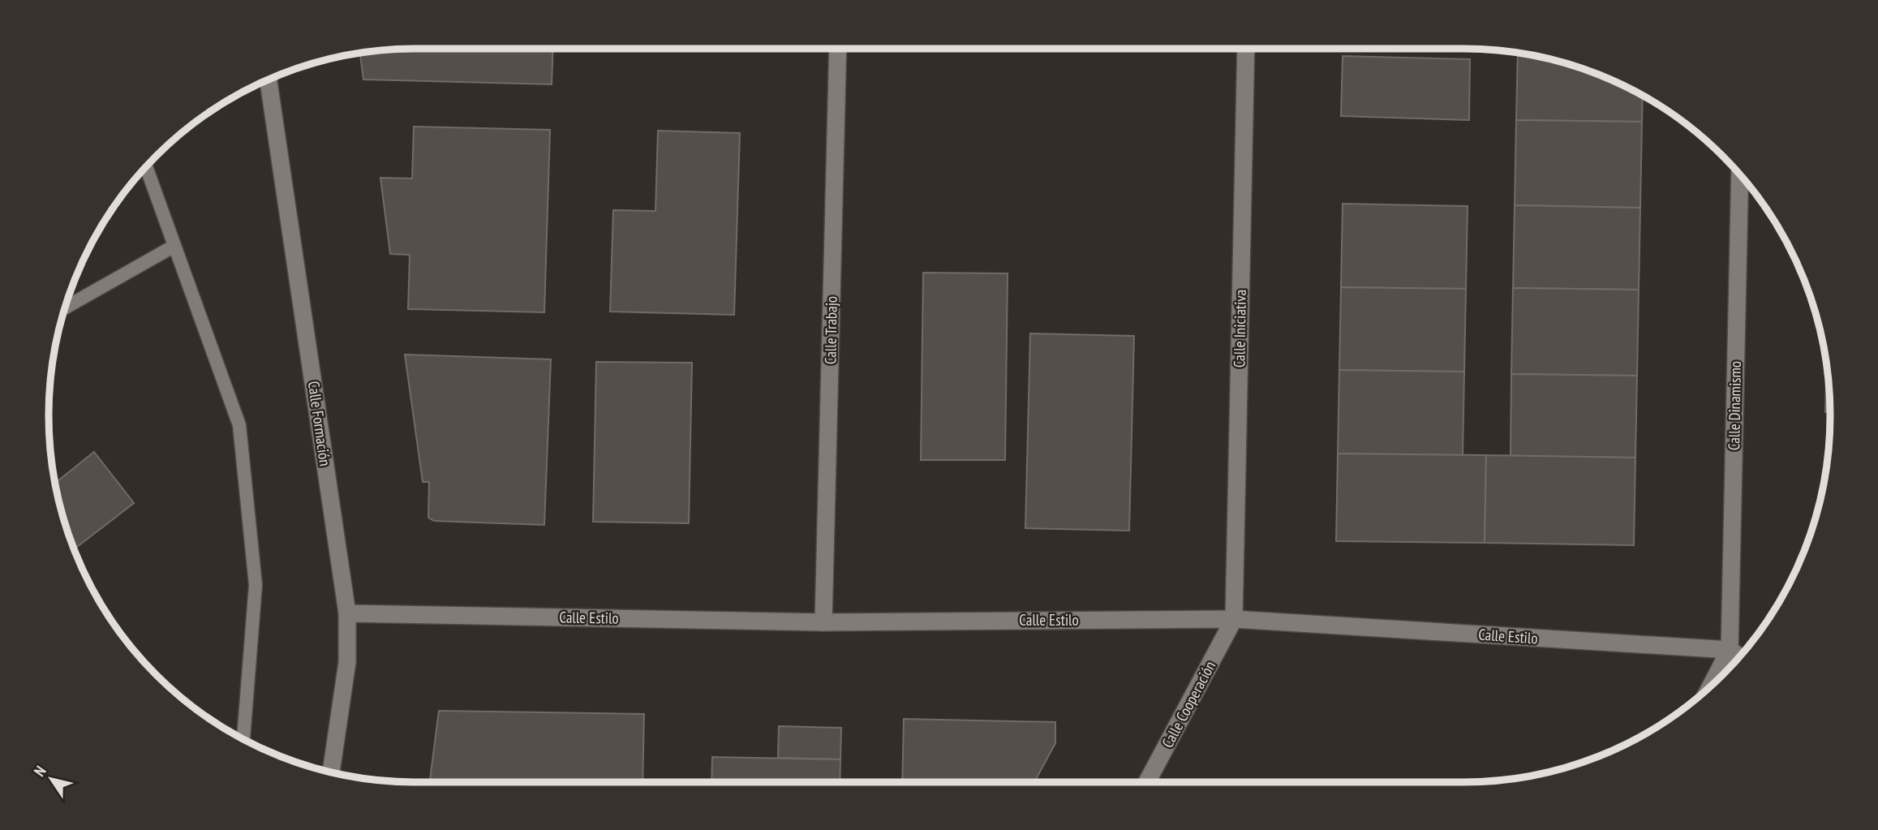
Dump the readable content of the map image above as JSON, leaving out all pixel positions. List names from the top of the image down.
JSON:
{
  "streets": {
    "street": [
      "Calle Iniciativa",
      "Calle Trabajo",
      "Calle Dinamismo",
      "Calle Formación",
      "Calle Estilo",
      "Calle Cooperación"
    ]
  },
  "crossings": [
    ["Calle Iniciativa", "Calle Estilo"],
    ["Calle Iniciativa", "Calle Cooperación"],
    ["Calle Trabajo", "Calle Estilo"],
    ["Calle Dinamismo", "Calle Estilo"],
    ["Calle Formación", "Calle Estilo"],
    ["Calle Estilo", "Calle Cooperación"]
  ],
  "north": "top left"
}
